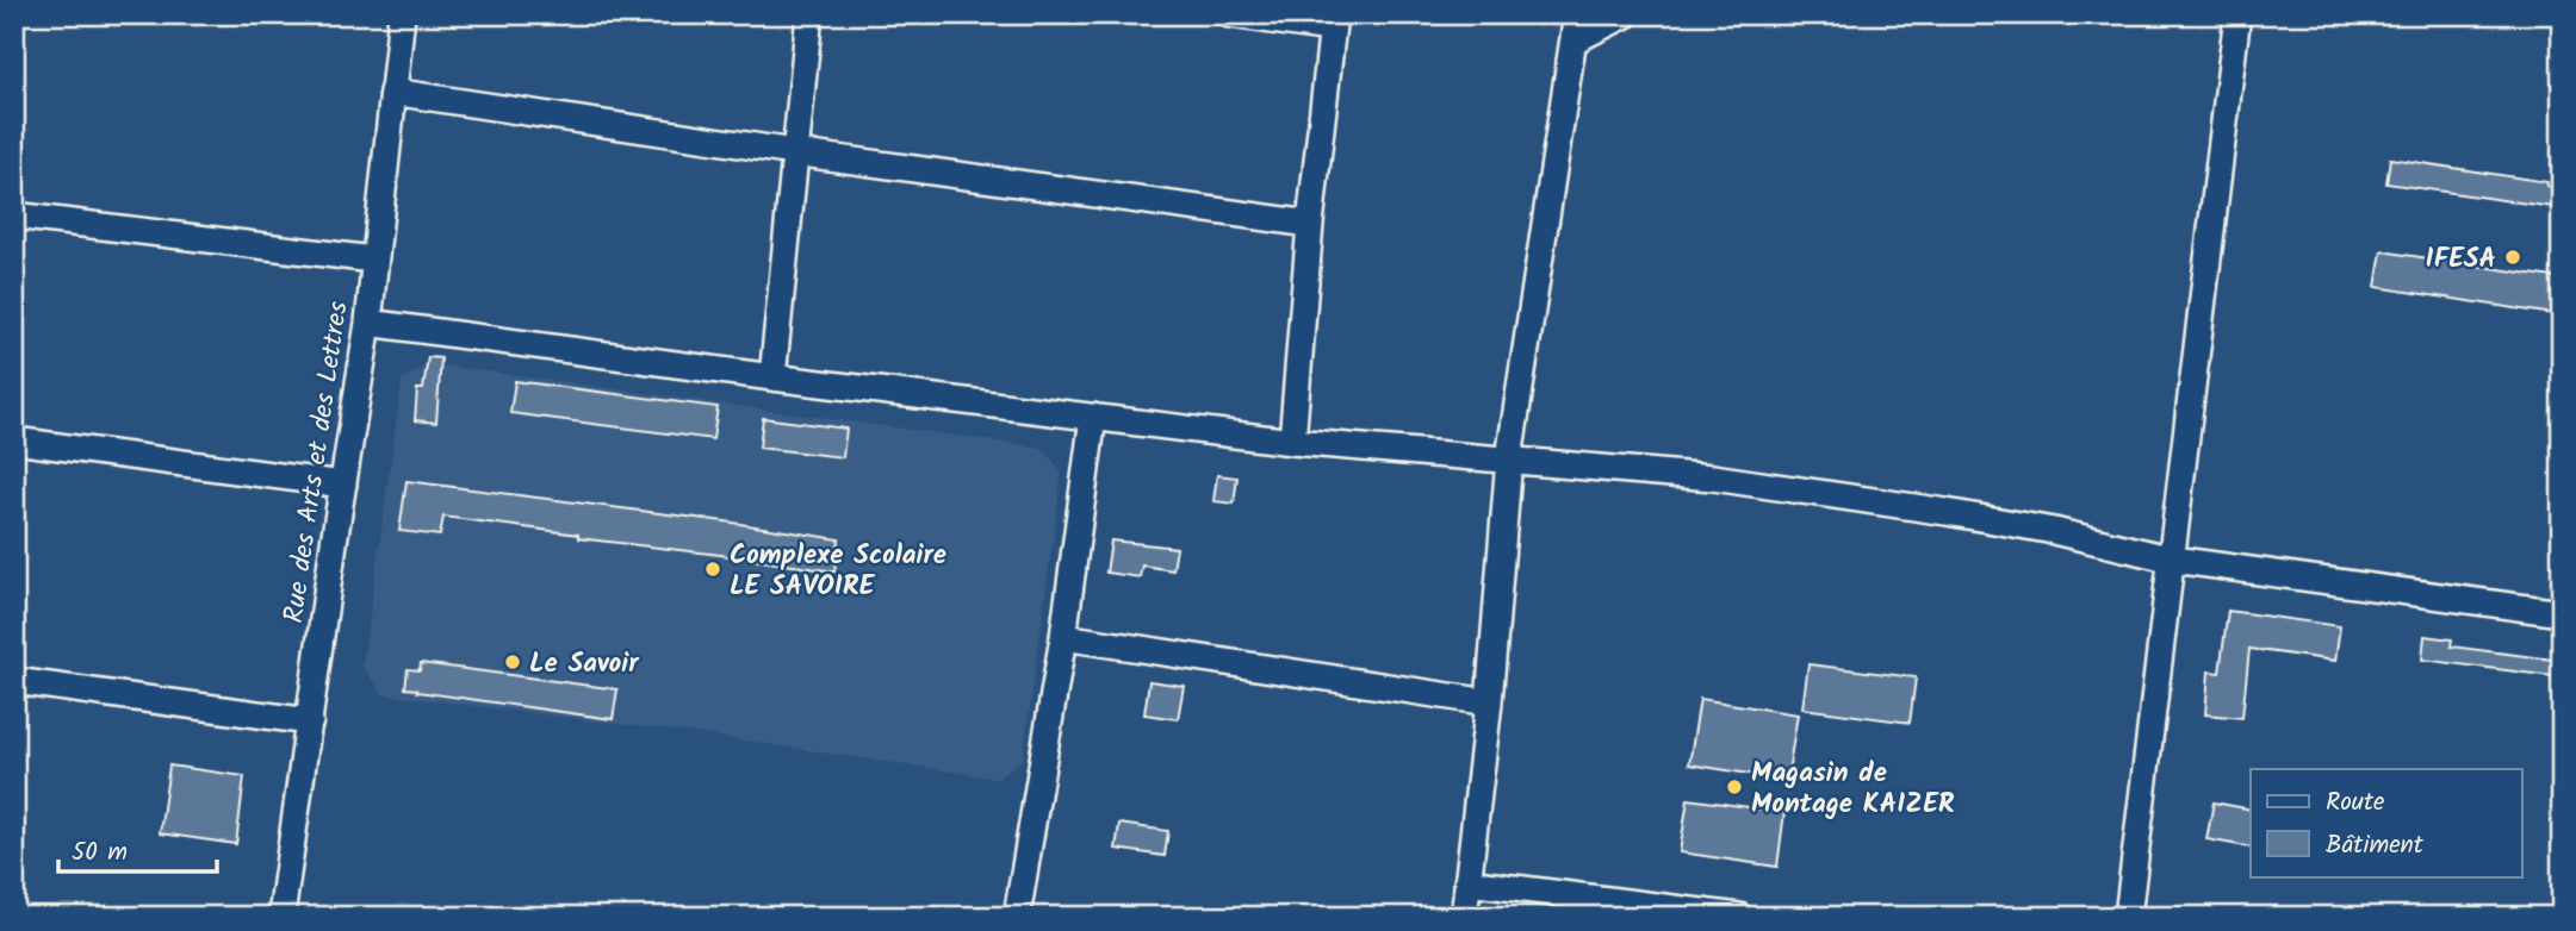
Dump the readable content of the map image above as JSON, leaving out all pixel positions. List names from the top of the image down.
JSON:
{
  "streets": {
    "street": ["Rue des Arts et des Lettres"]
  },
  "places": [
    "IFESA",
    "Complexe Scolaire LE SAVOIRE",
    "Le Savoir",
    "Magasin de Montage KAIZER"
  ],
  "legend": ["Route", "Bâtiment"],
  "scale_bar": "50 m"
}
